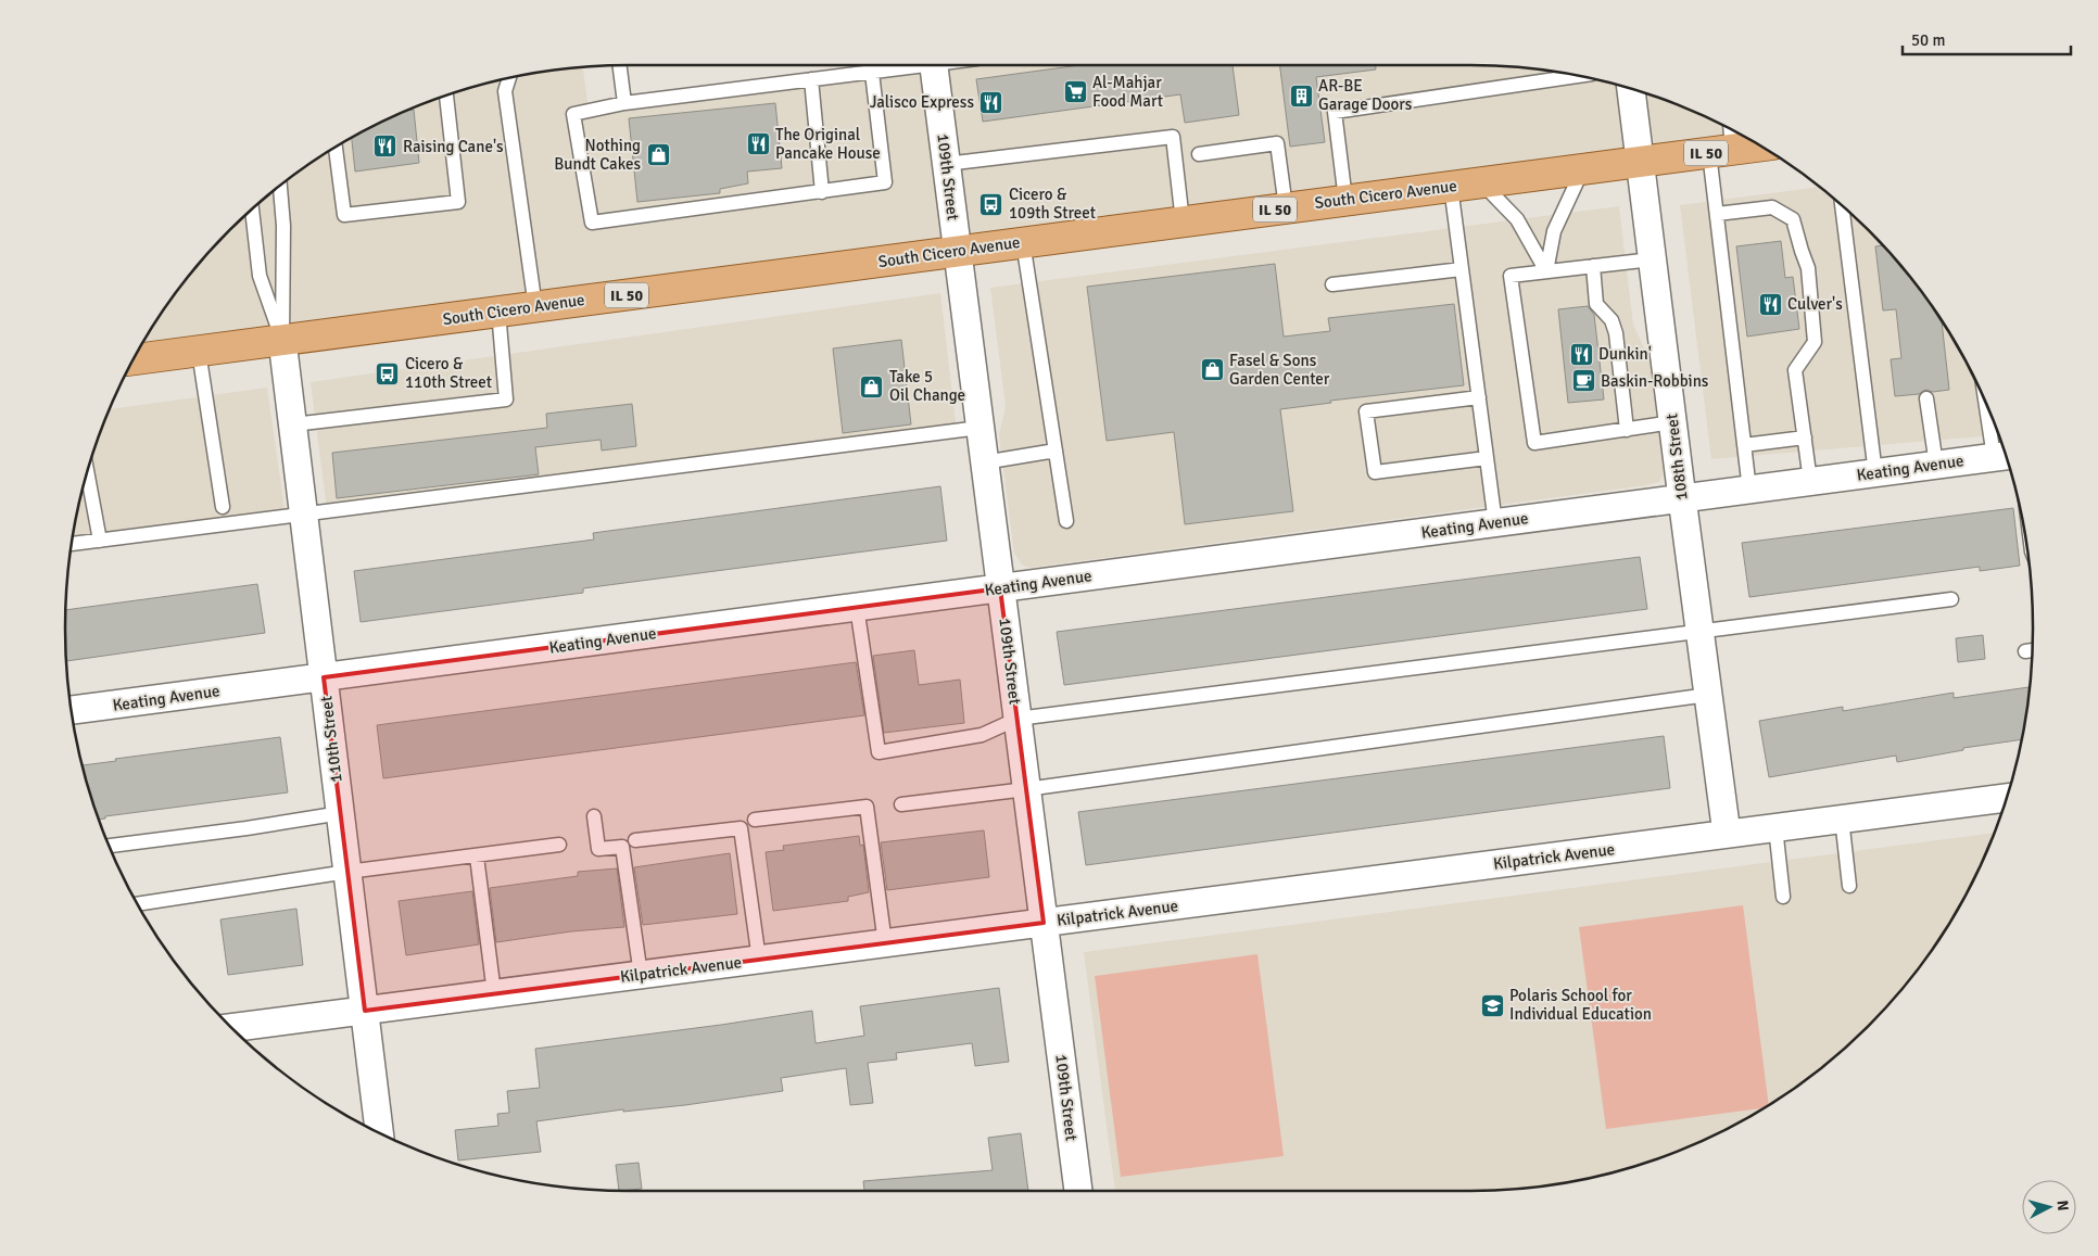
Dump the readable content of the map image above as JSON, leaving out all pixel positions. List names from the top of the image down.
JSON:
{
  "streets": {
    "main road": ["IL 50", "South Cicero Avenue"],
    "street": [
      "109th Street",
      "108th Street",
      "Keating Avenue",
      "110th Street",
      "Kilpatrick Avenue"
    ]
  },
  "crossings": [
    ["109th Street", "South Cicero Avenue"],
    ["109th Street", "Keating Avenue"],
    ["109th Street", "Kilpatrick Avenue"],
    ["South Cicero Avenue", "108th Street"],
    ["South Cicero Avenue", "110th Street"],
    ["108th Street", "Keating Avenue"],
    ["108th Street", "Kilpatrick Avenue"],
    ["Keating Avenue", "110th Street"],
    ["110th Street", "Kilpatrick Avenue"]
  ],
  "places": {
    "supermarket": ["Al-Mahjar Food Mart"],
    "building": ["AR-BE Garage Doors"],
    "restaurant": [
      "Jalisco Express",
      "The Original Pancake House",
      "Raising Cane's",
      "Culver's",
      "Dunkin'"
    ],
    "shop": ["Nothing Bundt Cakes", "Fasel & Sons Garden Center", "Take 5 Oil Change"],
    "bus stop": ["Cicero & 109th Street", "Cicero & 110th Street"],
    "cafe": ["Baskin-Robbins"],
    "school or university": ["Polaris School for Individual Education"]
  },
  "scale_bar": "50 m",
  "north": "right"
}
